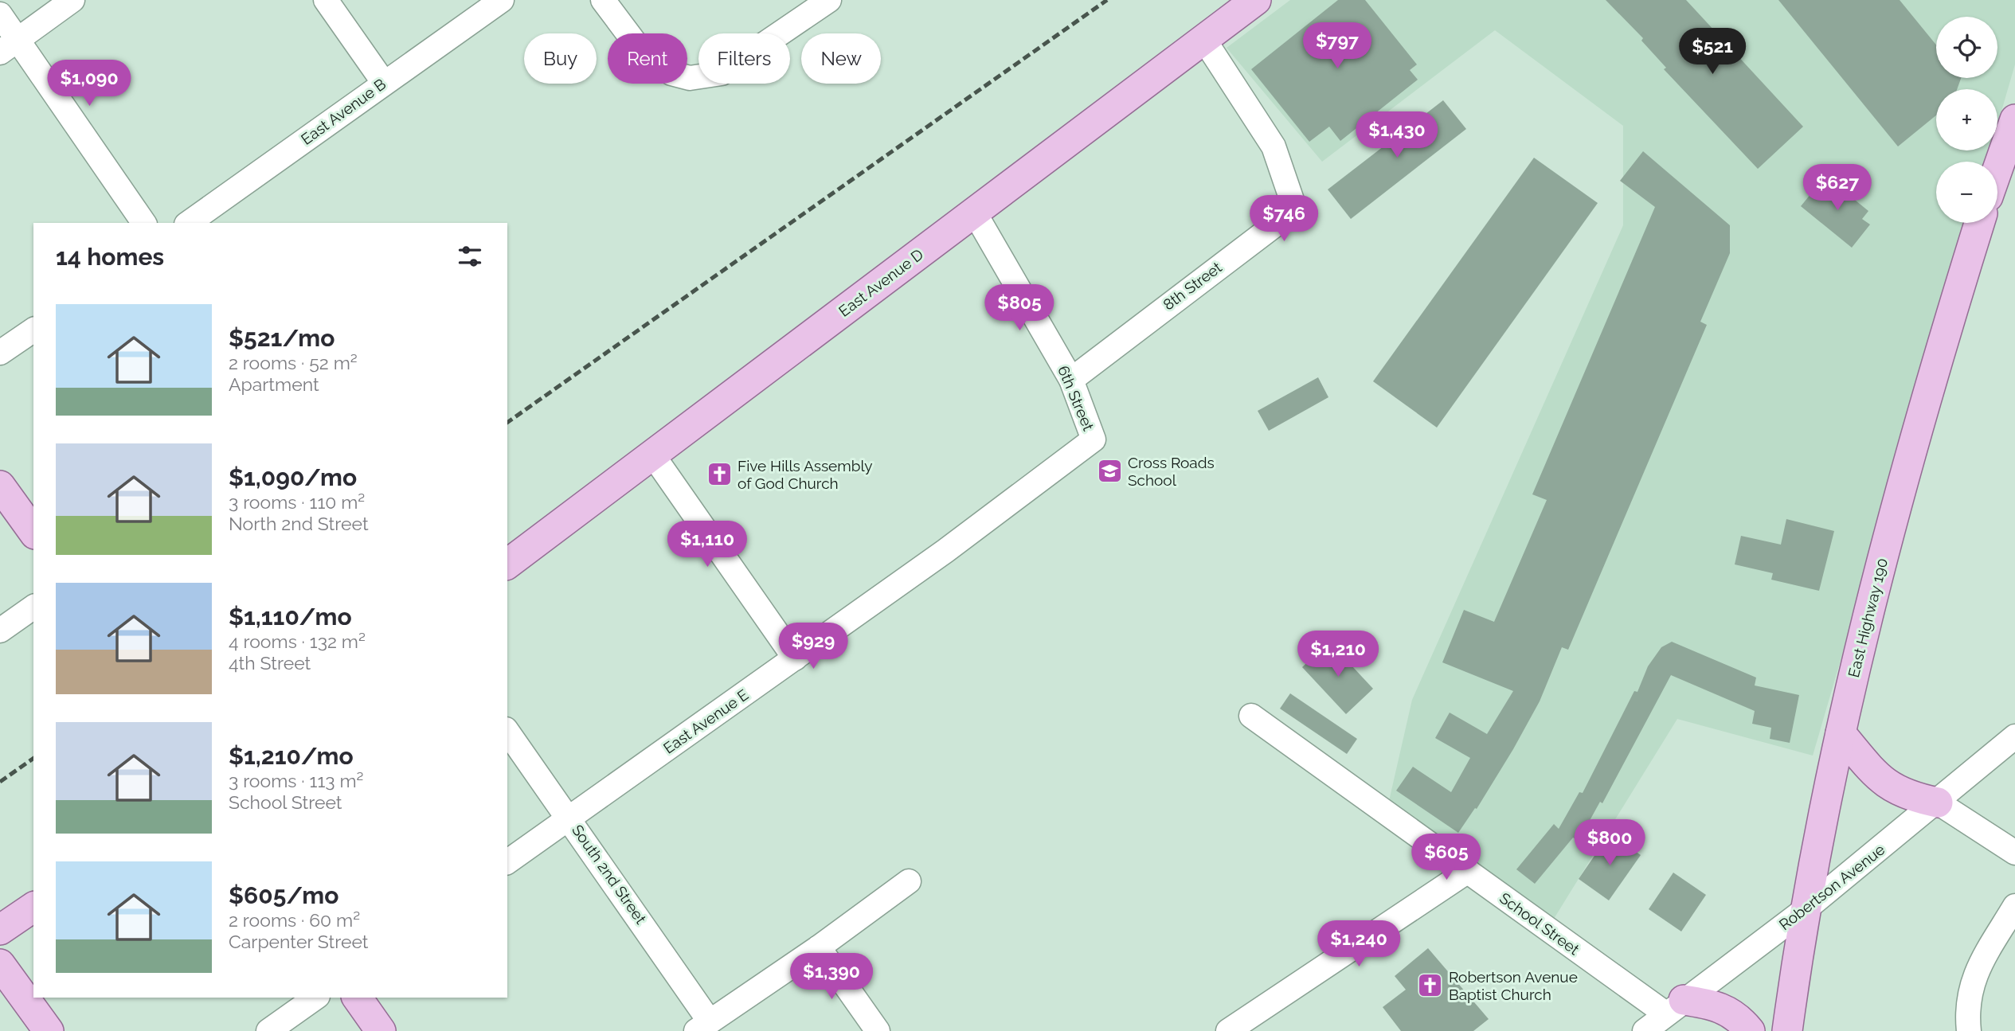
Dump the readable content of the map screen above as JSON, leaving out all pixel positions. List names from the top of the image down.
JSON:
{
  "streets": {
    "main road": ["East Avenue D", "East Highway 190"],
    "street": [
      "East Avenue B",
      "8th Street",
      "6th Street",
      "East Avenue E",
      "South 2nd Street",
      "Robertson Avenue",
      "School Street"
    ]
  },
  "crossings": [
    ["East Avenue D", "8th Street"],
    ["East Avenue D", "6th Street"],
    ["8th Street", "6th Street"],
    ["6th Street", "East Avenue E"],
    ["East Highway 190", "Robertson Avenue"],
    ["East Avenue E", "South 2nd Street"],
    ["Robertson Avenue", "School Street"]
  ],
  "places": {
    "school or university": ["Cross Roads School"],
    "church": ["Five Hills Assembly of God Church", "Robertson Avenue Baptist Church"]
  },
  "page": {
    "map_buttons": ["+", "−"],
    "price": [
      "$797",
      "$521",
      "$1,090",
      "$1,430",
      "$627",
      "$746",
      "$805",
      "$1,110",
      "$929",
      "$1,210",
      "$800",
      "$605",
      "$1,240",
      "$1,390"
    ],
    "chip": [
      "Buy",
      "Rent",
      "Filters",
      "New"
    ],
    "heading": "14 homes",
    "list": [
      {
        "name": "$521/mo",
        "note": "2 rooms · 52 m² · Apartment"
      },
      {
        "name": "$1,090/mo",
        "note": "3 rooms · 110 m² · North 2nd Street"
      },
      {
        "name": "$1,110/mo",
        "note": "4 rooms · 132 m² · 4th Street"
      },
      {
        "name": "$1,210/mo",
        "note": "3 rooms · 113 m² · School Street"
      },
      {
        "name": "$605/mo",
        "note": "2 rooms · 60 m² · Carpenter Street"
      }
    ]
  }
}
